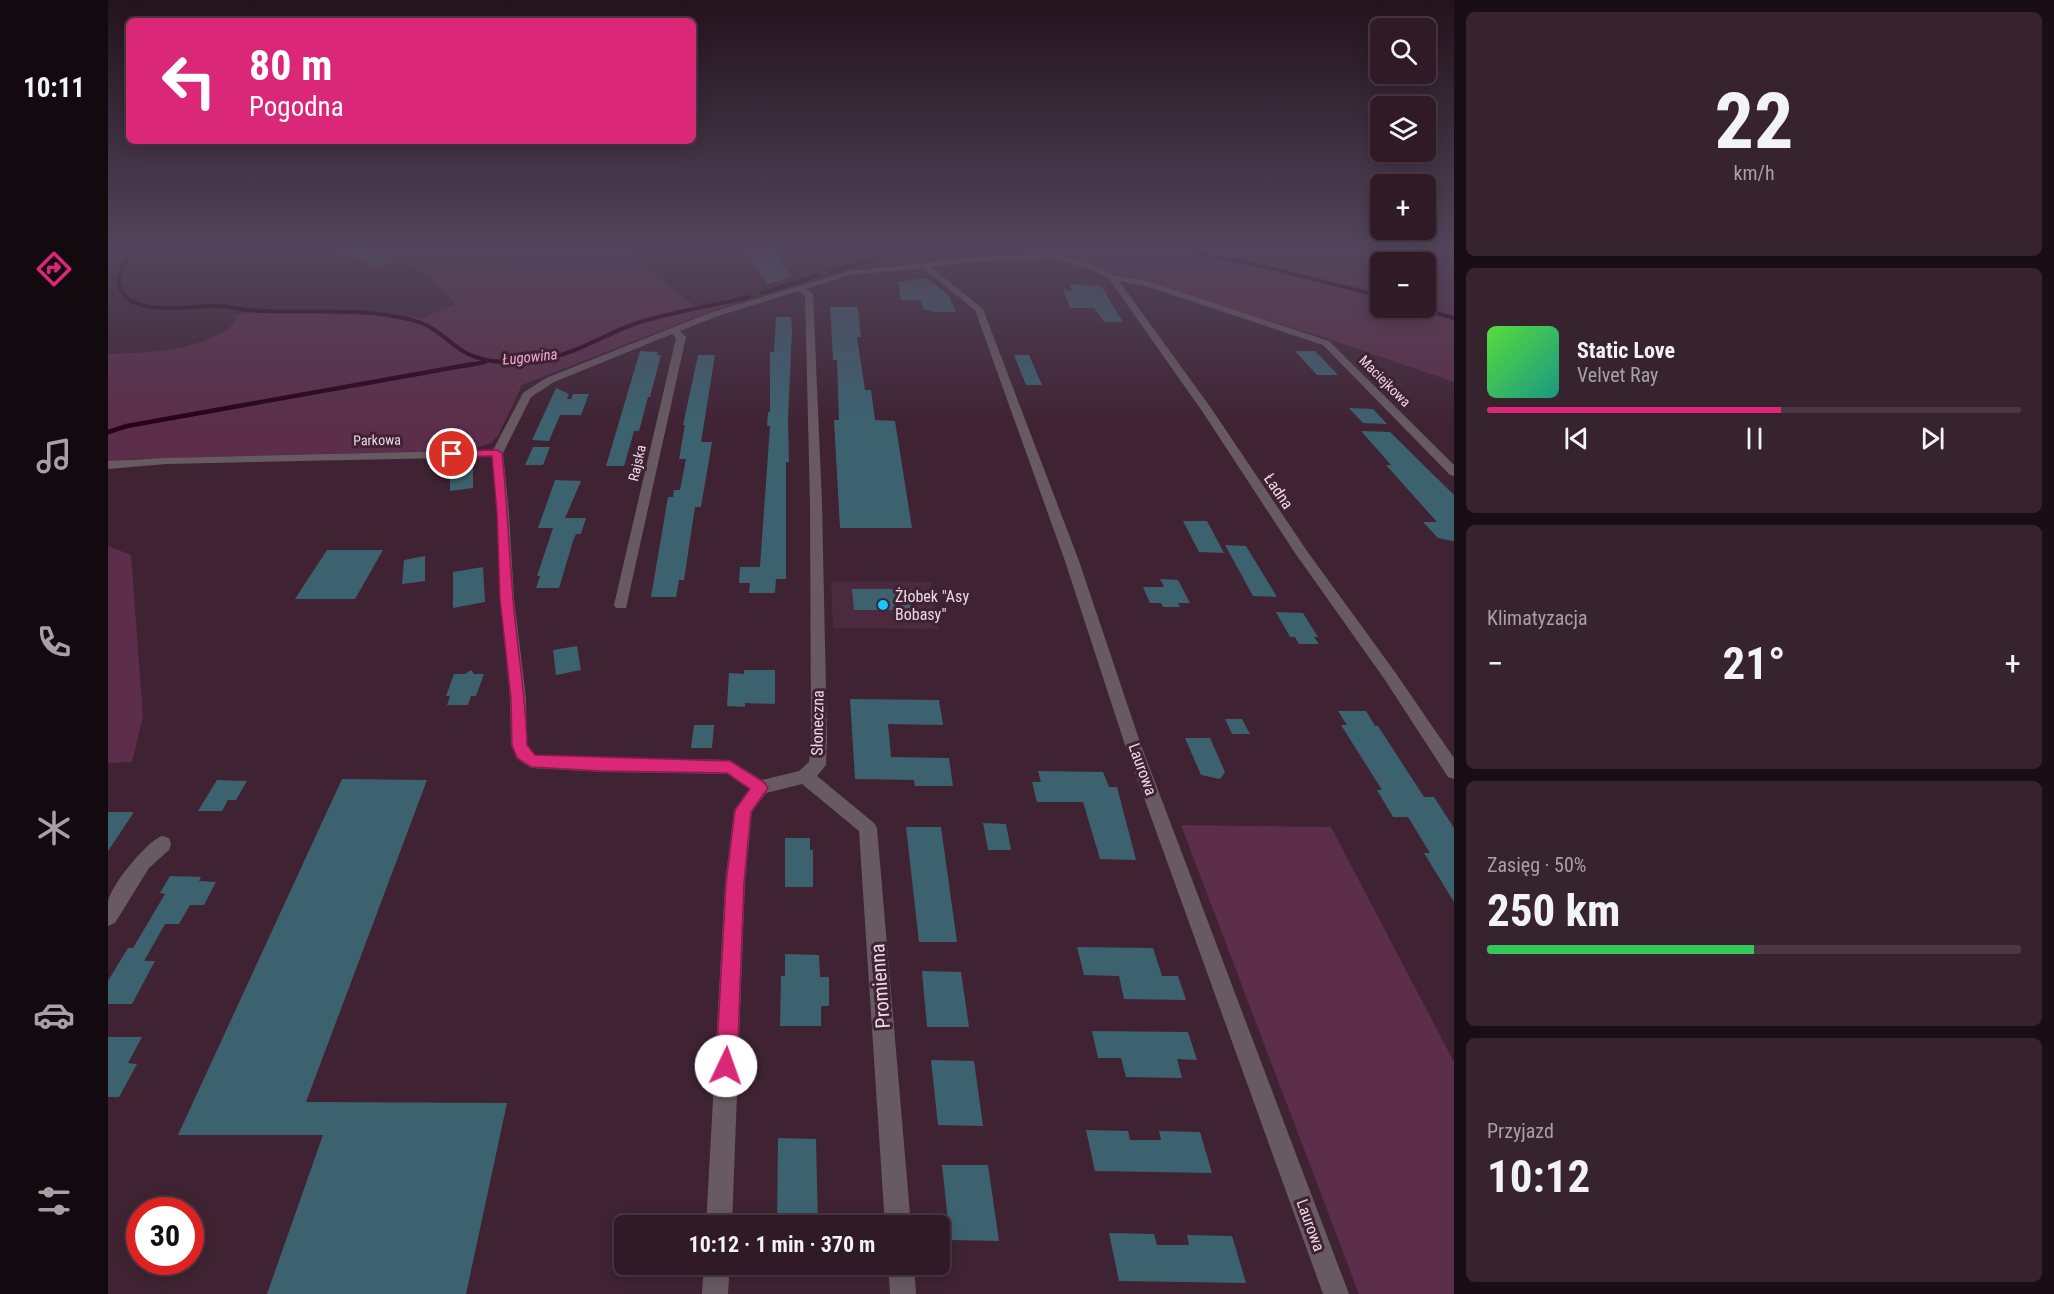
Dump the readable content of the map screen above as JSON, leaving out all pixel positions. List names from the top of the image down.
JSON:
{
  "streets": {
    "street": [
      "Maciejkowa",
      "Parkowa",
      "Rajska",
      "Ładna",
      "Słoneczna",
      "Laurowa",
      "Promienna"
    ]
  },
  "crossings": [
    ["Słoneczna", "Promienna"]
  ],
  "water": ["Ługowina"],
  "places": ["Żłobek \"Asy Bobasy\""],
  "page": {
    "tabs": "10:11",
    "tile": [
      ["22", "km/h"],
      "Klimatyzacja",
      ["Zasięg · 50%", "250 km"],
      ["Przyjazd", "10:12"]
    ],
    "map_buttons": ["+", "−"],
    "turn": ["80 m", "Pogodna"],
    "song": ["Static Love", "Velvet Ray"],
    "heat": ["−", "21°", "+"],
    "limit": "30",
    "trip": "10:12 · 1 min · 370 m"
  }
}
